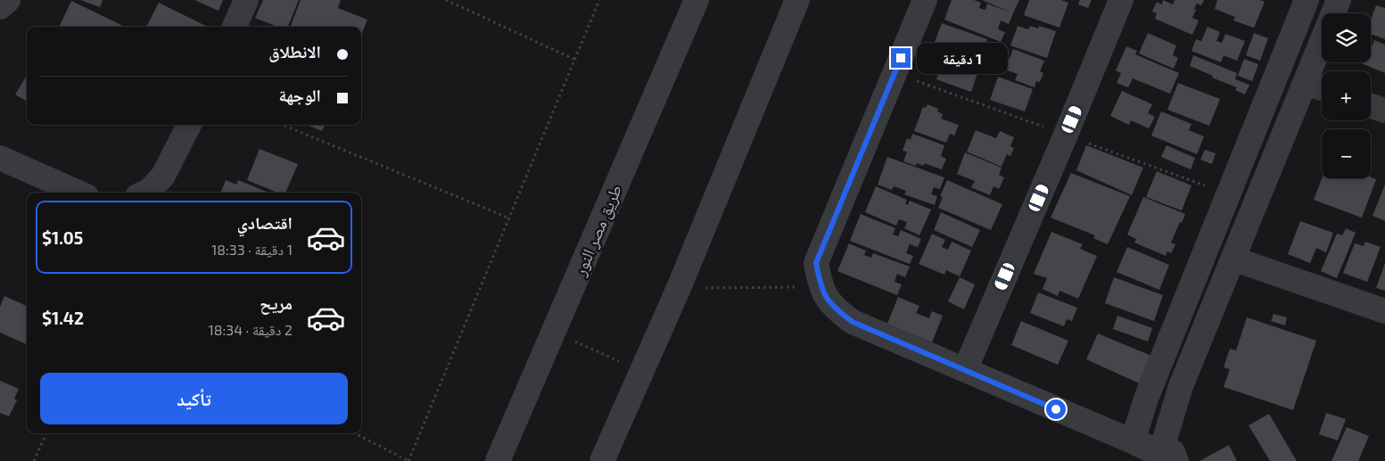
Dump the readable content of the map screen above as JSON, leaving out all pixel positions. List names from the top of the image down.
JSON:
{
  "streets": {
    "street": ["طريق مصر النور"]
  },
  "page": {
    "map_buttons": ["+", "−"],
    "banner": ["الانطلاق", "الوجهة"],
    "bubble": "1 دقيقة",
    "list": [
      {
        "name": "اقتصادي",
        "note": "1 دقيقة · 18:33",
        "value": "$1.05"
      },
      {
        "name": "مريح",
        "note": "2 دقيقة · 18:34",
        "value": "$1.42"
      }
    ],
    "buttons": "تأكيد"
  }
}
